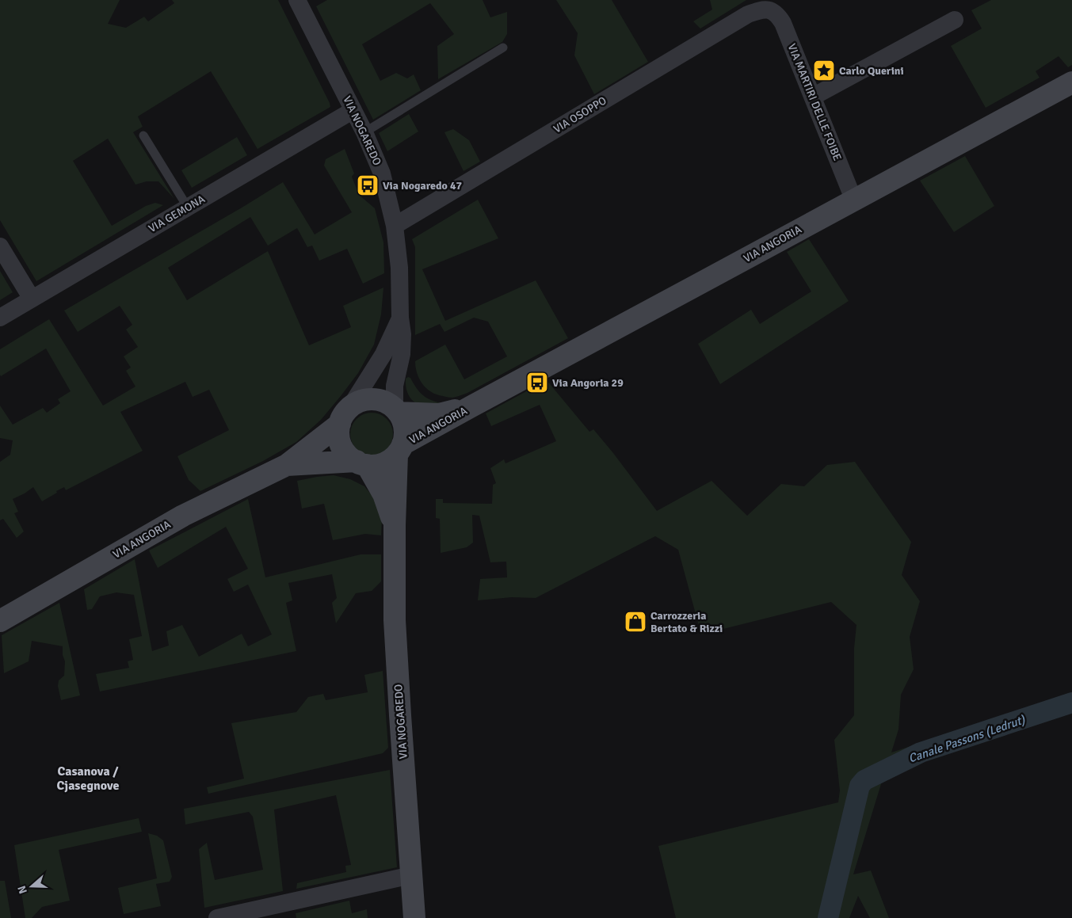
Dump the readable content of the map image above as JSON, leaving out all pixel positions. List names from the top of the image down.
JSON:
{
  "streets": {
    "street": [
      "VIA MARTIRI DELLE FOIBE",
      "VIA OSOPPO",
      "VIA NOGAREDO",
      "VIA GEMONA",
      "VIA ANGORIA"
    ]
  },
  "crossings": [
    ["VIA MARTIRI DELLE FOIBE", "VIA OSOPPO"],
    ["VIA MARTIRI DELLE FOIBE", "VIA ANGORIA"],
    ["VIA OSOPPO", "VIA NOGAREDO"],
    ["VIA NOGAREDO", "VIA GEMONA"],
    ["VIA NOGAREDO", "VIA ANGORIA"]
  ],
  "districts": ["Casanova / Cjasegnove"],
  "water": ["Canale Passons (Ledrut)"],
  "places": {
    "place": ["Carlo Querini"],
    "bus stop": ["Via Nogaredo 47", "Via Angoria 29"],
    "shop": ["Carrozzeria Bertato & Rizzi"]
  },
  "north": "left"
}
